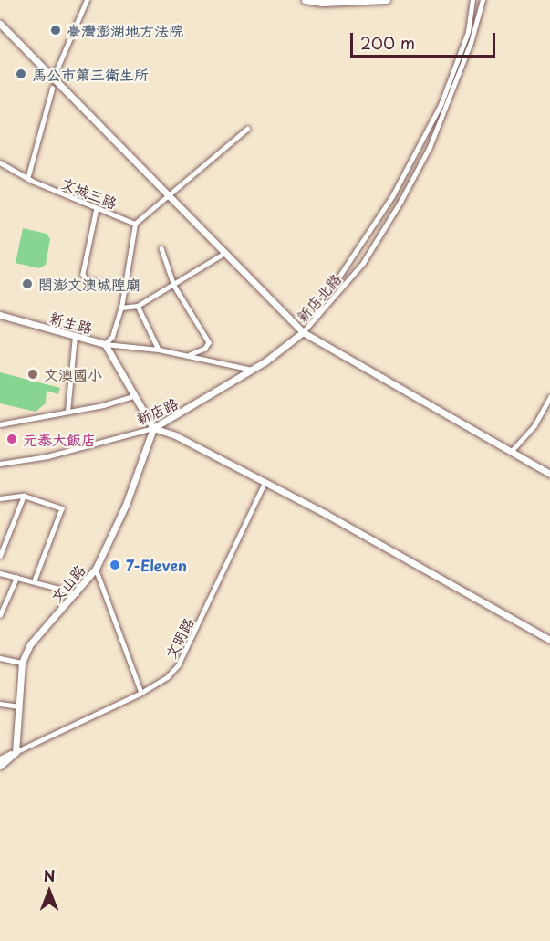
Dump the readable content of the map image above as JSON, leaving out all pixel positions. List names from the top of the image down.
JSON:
{
  "streets": {
    "main road": ["新生路", "新店路", "文山路"],
    "street": ["文城三路", "新店北路", "文明路"]
  },
  "crossings": [
    ["新店北路", "新店路"],
    ["新生路", "新店路"],
    ["新生路", "文山路"],
    ["新店路", "文山路"],
    ["文山路", "文明路"]
  ],
  "places": [
    "臺灣澎湖地方法院",
    "馬公市第三衛生所",
    "閤澎文澳城隍廟",
    "文澳國小",
    "元泰大飯店",
    "7-Eleven"
  ],
  "scale_bar": "200 m",
  "north": "top"
}
